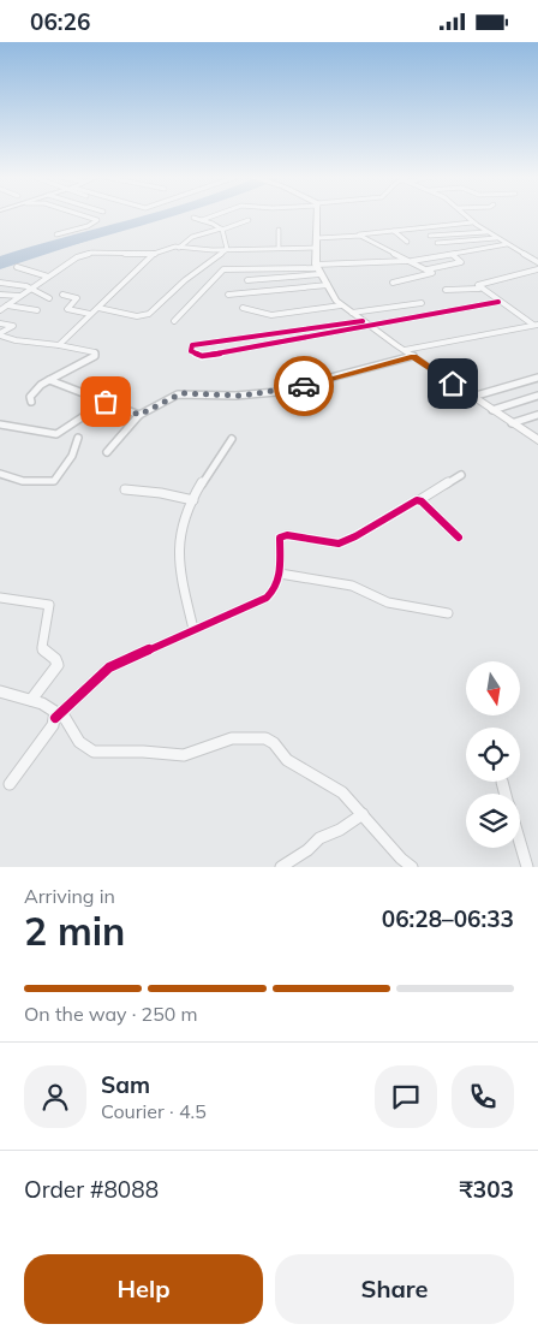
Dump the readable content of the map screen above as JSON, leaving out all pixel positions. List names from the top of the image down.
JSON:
{
  "north": "bottom",
  "page": {
    "status": "06:26",
    "heading": ["2 min", "Arriving in", "06:28–06:33"],
    "panel": [
      "Sam",
      "Courier · 4.5",
      "Order #8088",
      "₹303"
    ],
    "bar": "On the way · 250 m",
    "buttons": ["Help", "Share"]
  }
}
